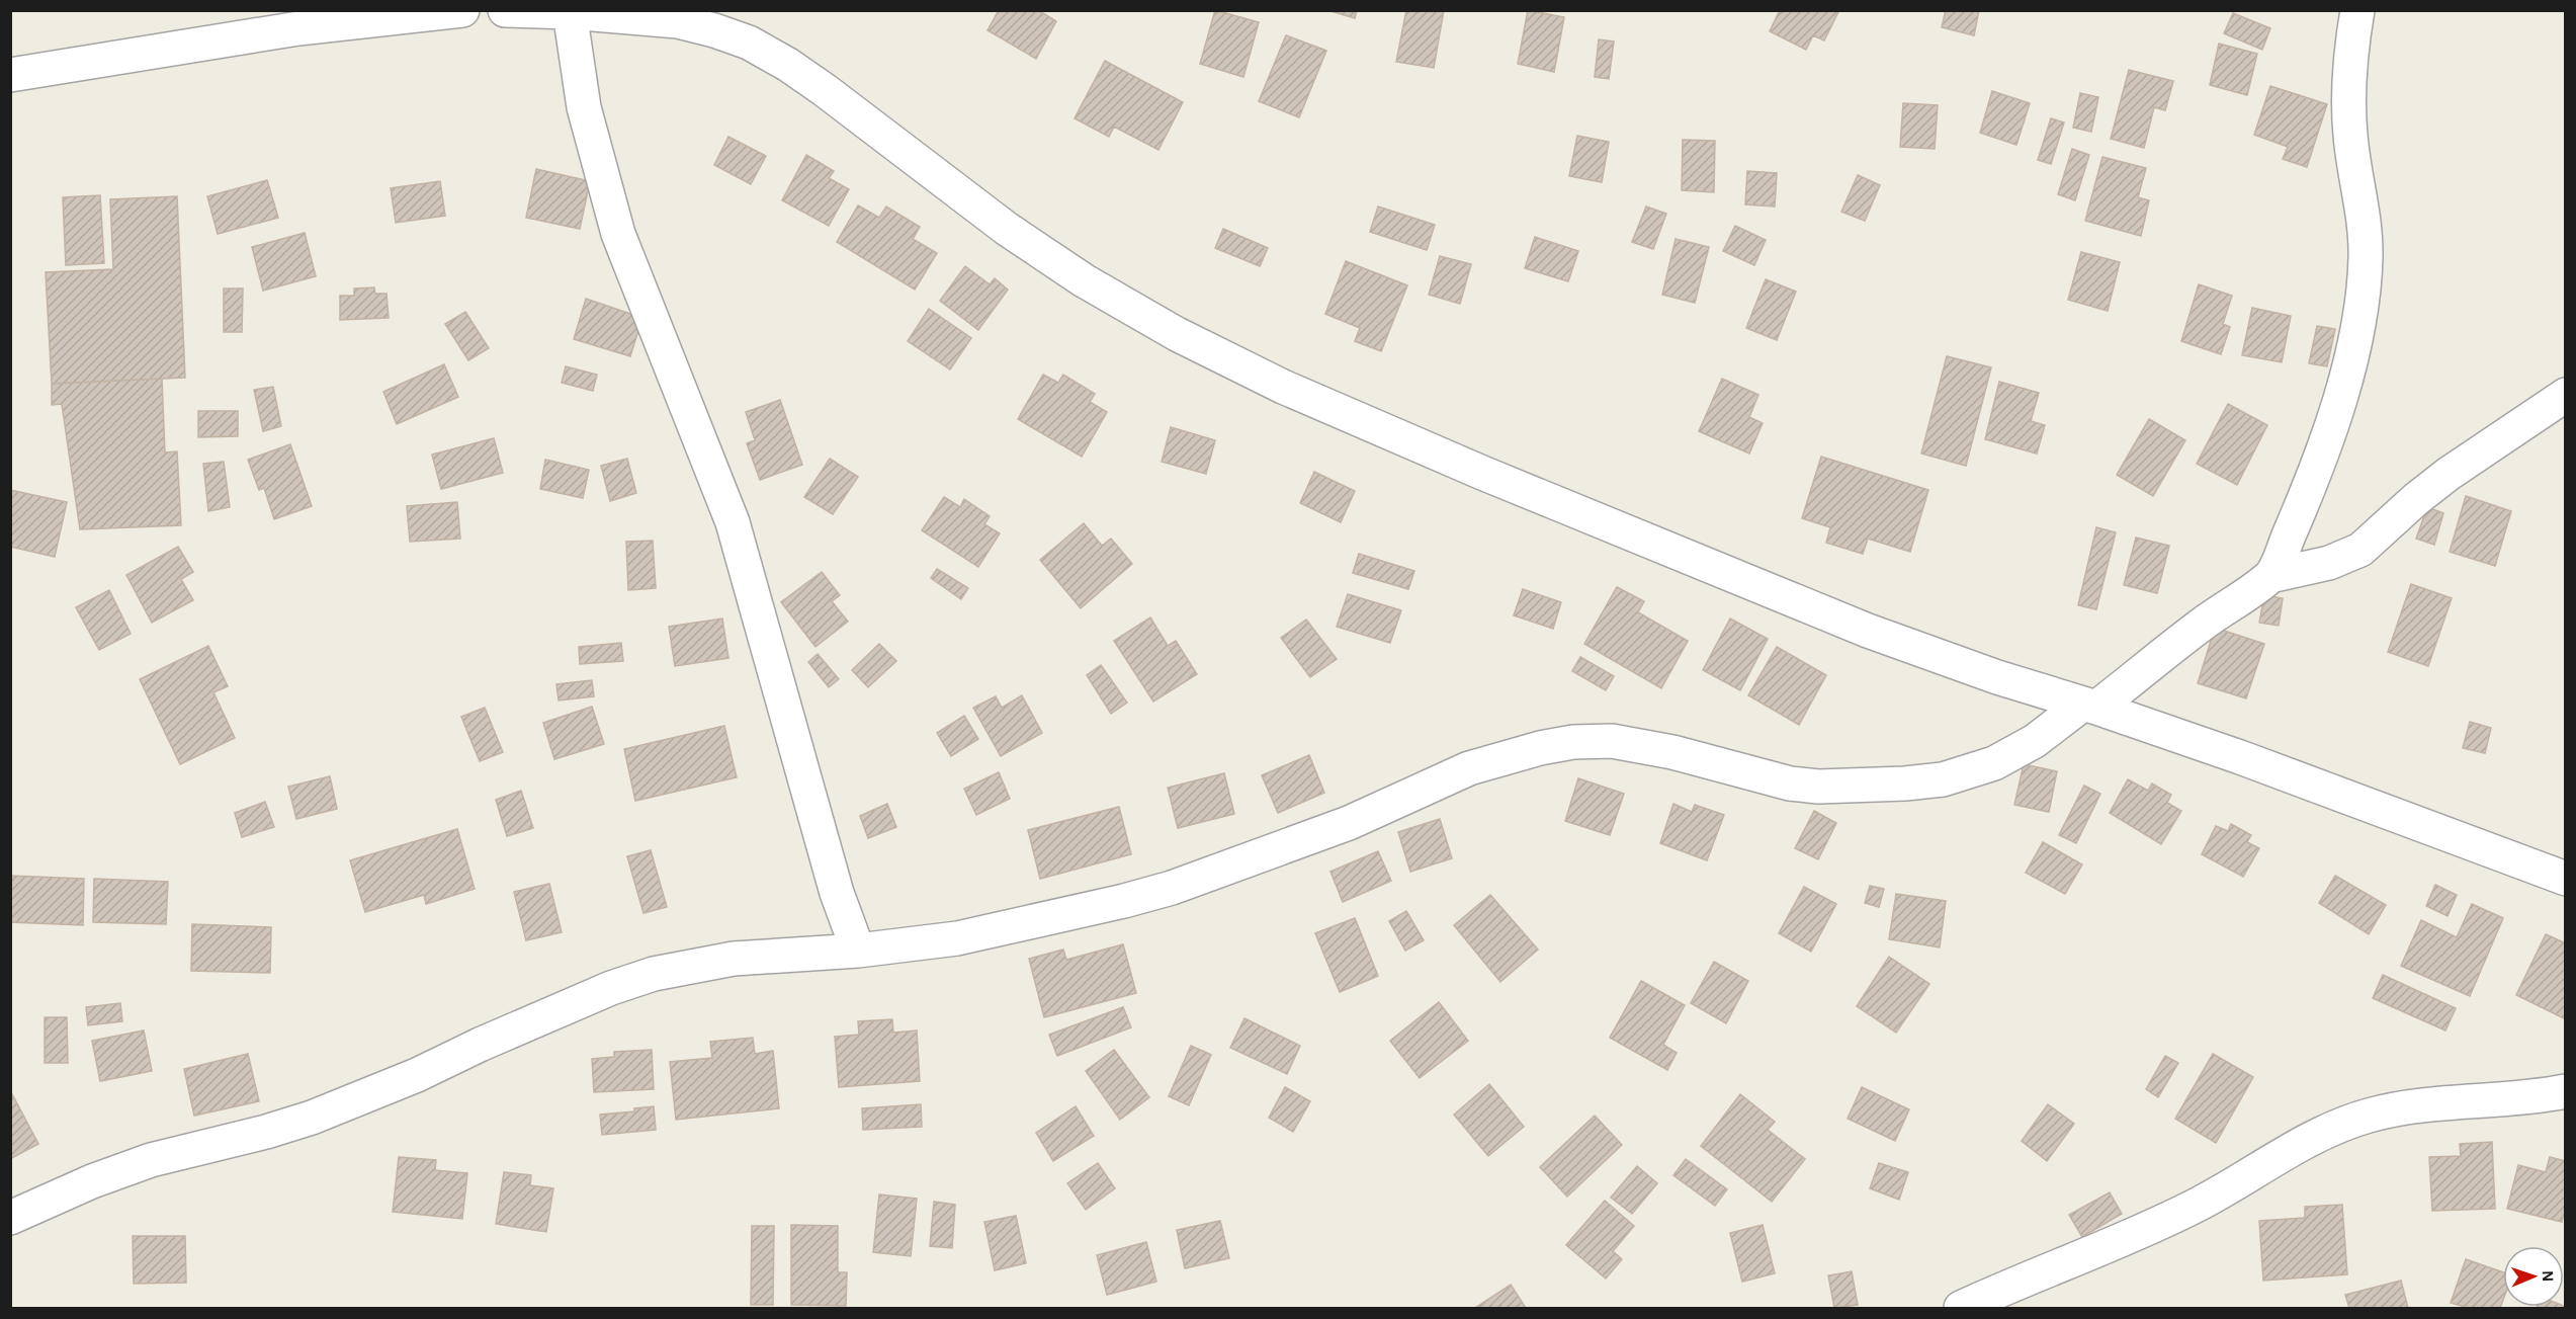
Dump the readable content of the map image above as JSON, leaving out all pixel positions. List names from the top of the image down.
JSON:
{
  "north": "right"
}
